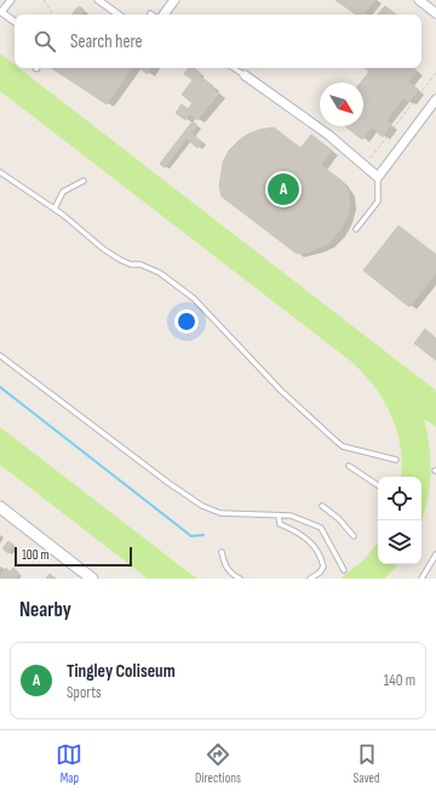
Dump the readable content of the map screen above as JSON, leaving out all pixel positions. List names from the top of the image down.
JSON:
{
  "scale_bar": "100 m",
  "north": "bottom right",
  "page": {
    "search": "Search here",
    "pins": "A",
    "scale": "100 m",
    "heading": "Nearby",
    "list": [
      {
        "mark": "A",
        "name": "Tingley Coliseum",
        "note": "Sports",
        "value": "140 m"
      }
    ],
    "nav": ["Map", "Directions", "Saved"]
  }
}
